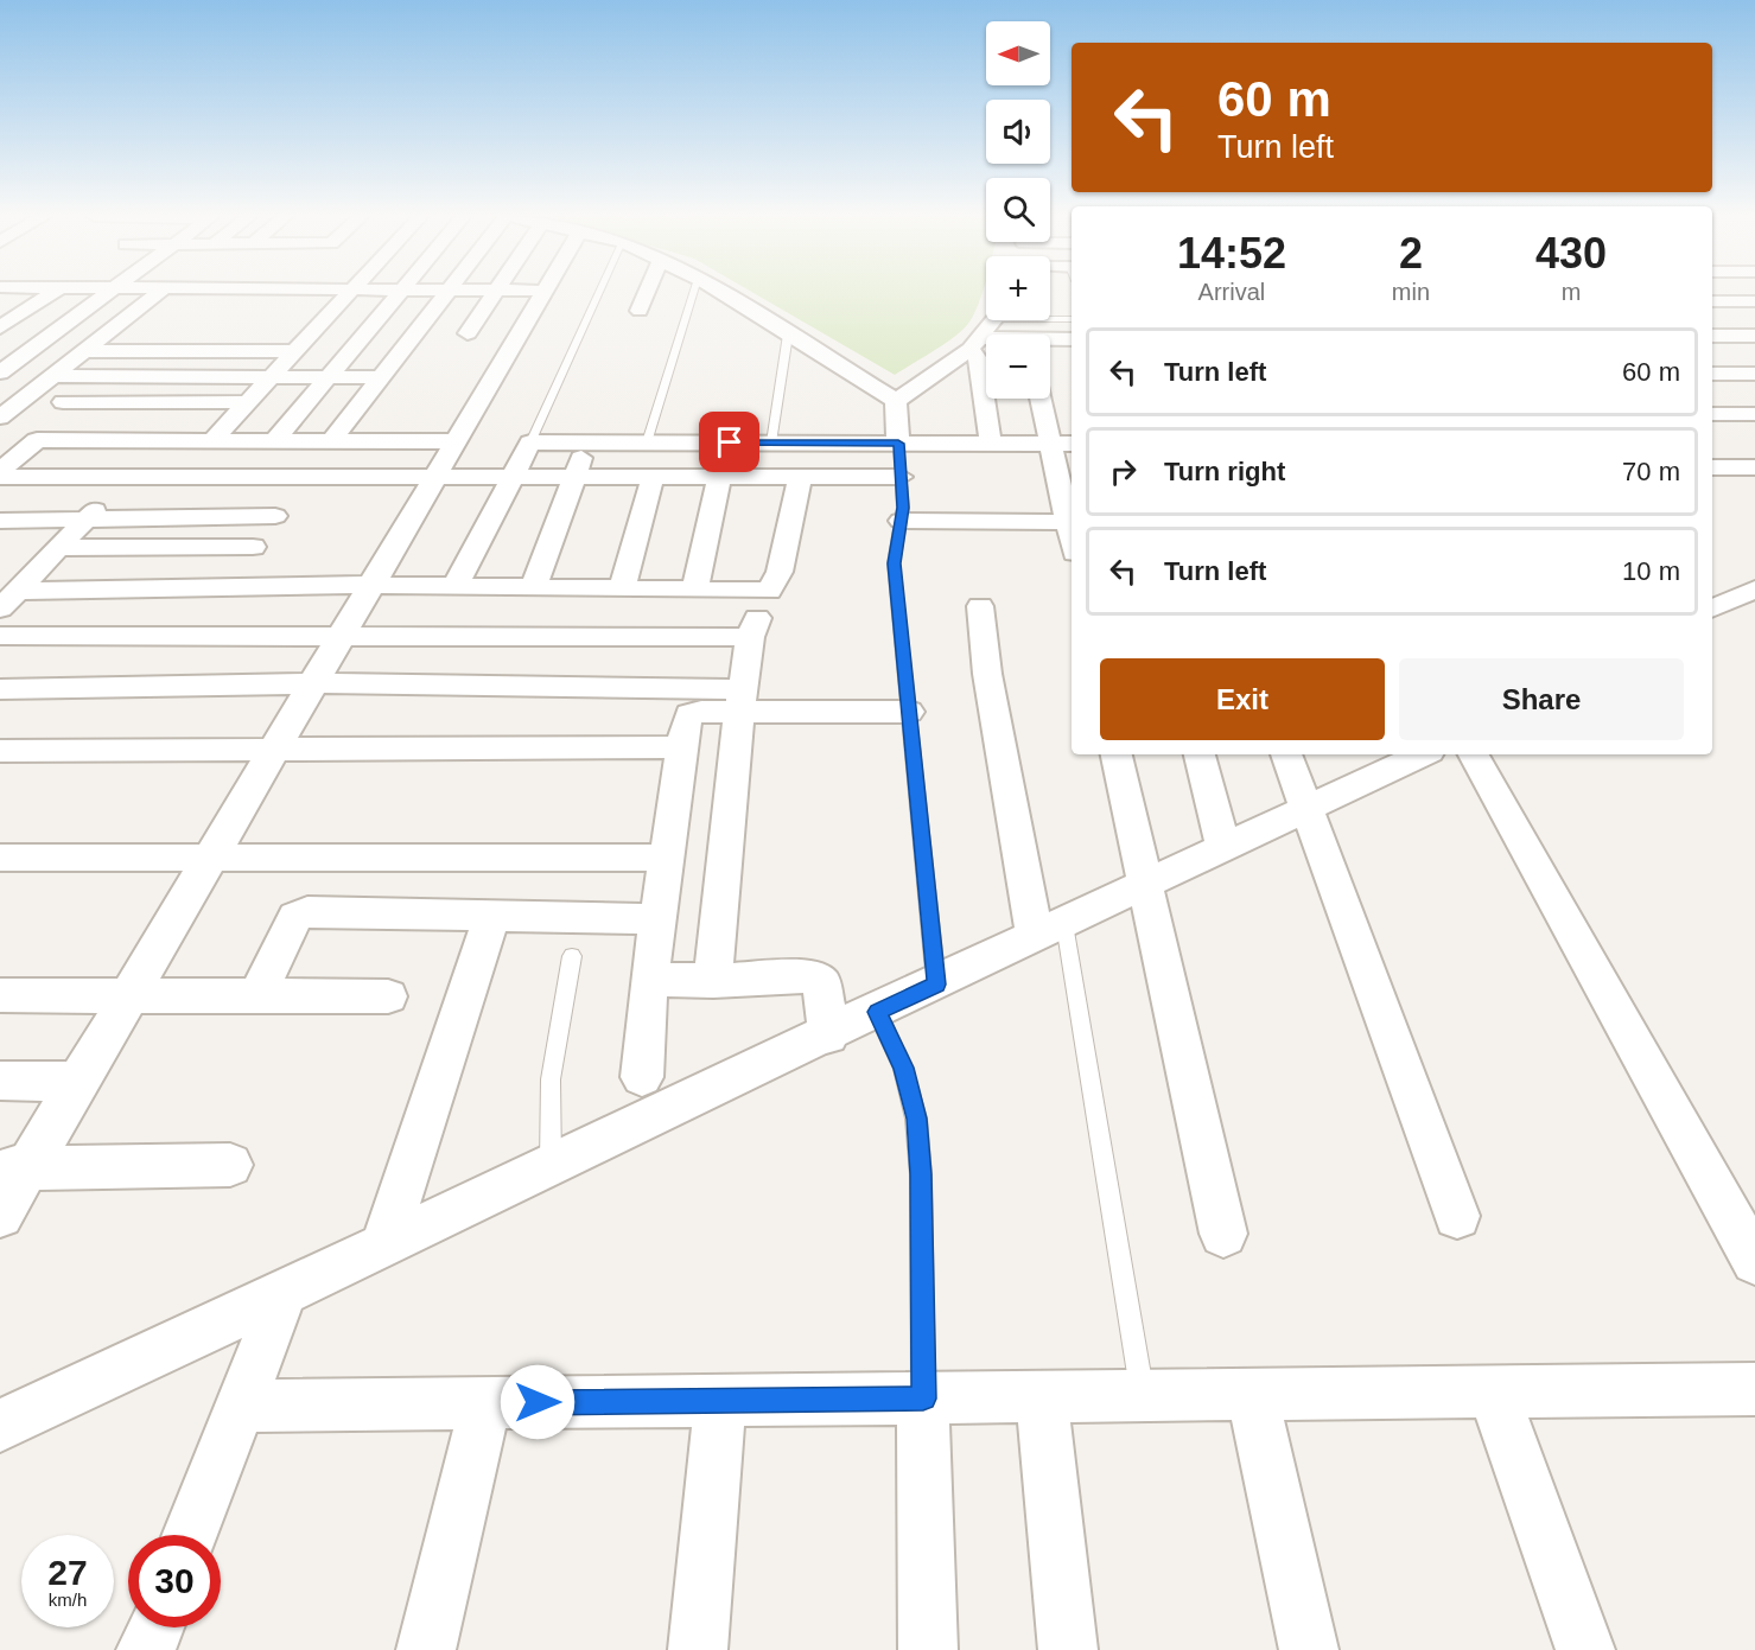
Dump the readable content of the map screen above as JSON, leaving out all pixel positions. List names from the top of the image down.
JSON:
{
  "north": "left",
  "page": {
    "map_buttons": ["+", "−"],
    "turn": ["60 m", "Turn left"],
    "eta": [
      "14:52",
      "Arrival",
      "2",
      "min",
      "430",
      "m"
    ],
    "list": [
      {
        "name": "Turn left",
        "value": "60 m"
      },
      {
        "name": "Turn right",
        "value": "70 m"
      },
      {
        "name": "Turn left",
        "value": "10 m"
      }
    ],
    "buttons": ["Exit", "Share"],
    "speed": "27 km/h",
    "limit": "30"
  }
}
